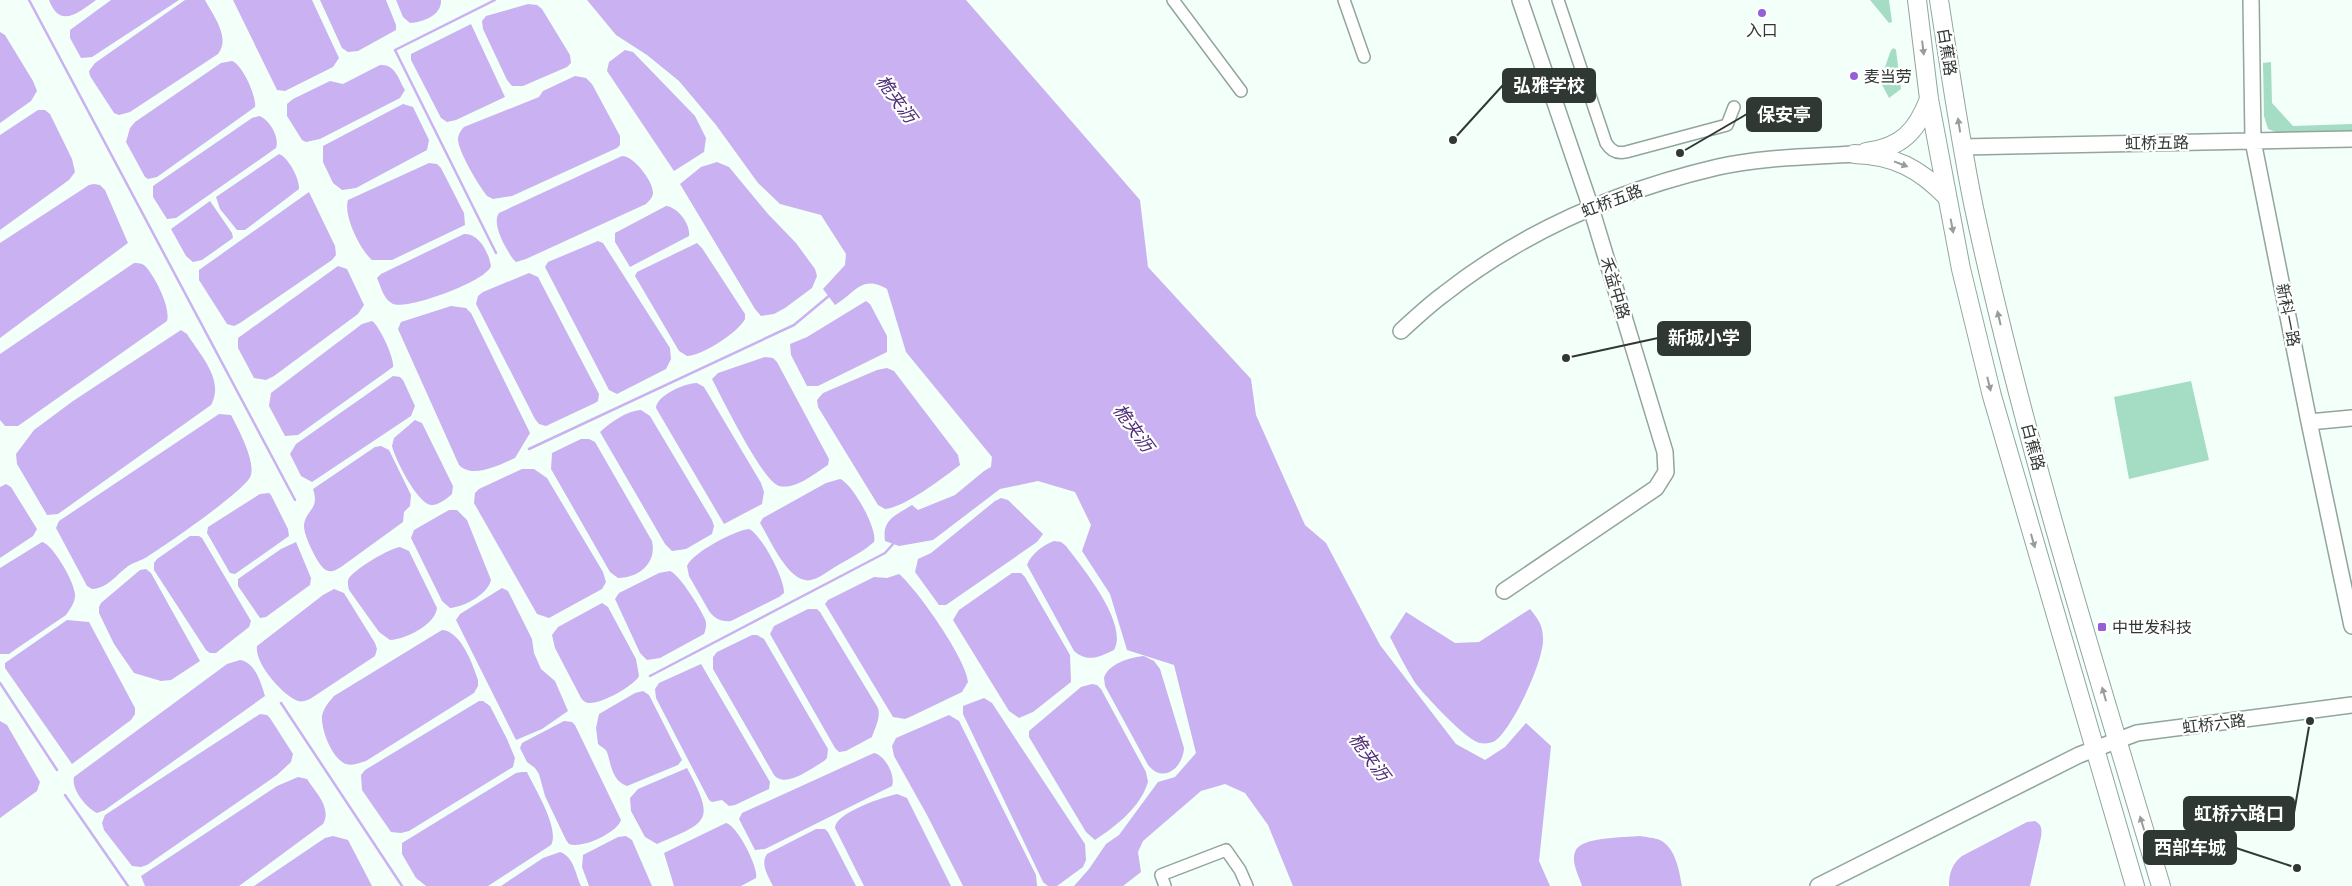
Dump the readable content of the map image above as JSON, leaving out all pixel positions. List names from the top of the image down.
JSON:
{
  "streets": {
    "main road": ["白蕉路"],
    "street": [
      "虹桥五路",
      "禾益中路",
      "新科一路",
      "虹桥六路"
    ]
  },
  "crossings": [
    ["白蕉路", "虹桥五路"],
    ["白蕉路", "虹桥六路"],
    ["虹桥五路", "禾益中路"],
    ["虹桥五路", "新科一路"]
  ],
  "water": ["桅夹沥"],
  "places": {
    "other": [
      "入口",
      "麦当劳",
      "弘雅学校",
      "保安亭",
      "新城小学",
      "虹桥六路口",
      "西部车城"
    ],
    "transit": ["中世发科技"]
  }
}
